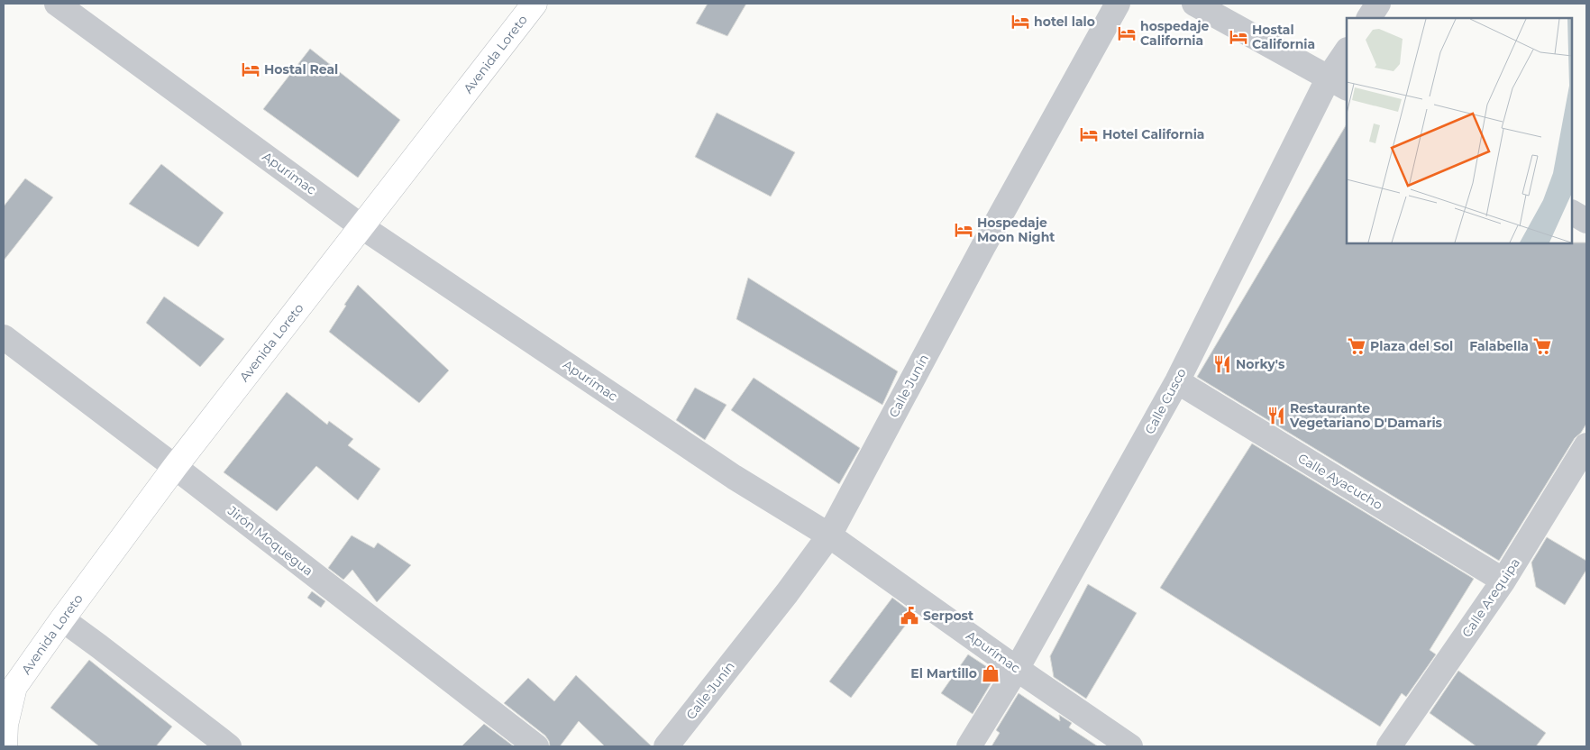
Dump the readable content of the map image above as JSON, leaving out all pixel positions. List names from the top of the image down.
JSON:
{
  "streets": {
    "main road": ["Avenida Loreto"],
    "street": [
      "Apurímac",
      "Calle Junín",
      "Calle Cusco",
      "Calle Ayacucho",
      "Jirón Moquegua",
      "Calle Arequipa"
    ]
  },
  "crossings": [
    ["Avenida Loreto", "Apurímac"],
    ["Avenida Loreto", "Jirón Moquegua"],
    ["Apurímac", "Calle Junín"],
    ["Apurímac", "Calle Cusco"],
    ["Calle Cusco", "Calle Ayacucho"],
    ["Calle Ayacucho", "Calle Arequipa"]
  ],
  "places": {
    "hotel": [
      "hotel lalo",
      "hospedaje California",
      "Hostal California",
      "Hostal Real",
      "Hotel California",
      "Hospedaje Moon Night"
    ],
    "supermarket": ["Plaza del Sol", "Falabella"],
    "restaurant": ["Norky's", "Restaurante Vegetariano D'Damaris"],
    "public building": ["Serpost"],
    "shop": ["El Martillo"]
  }
}
